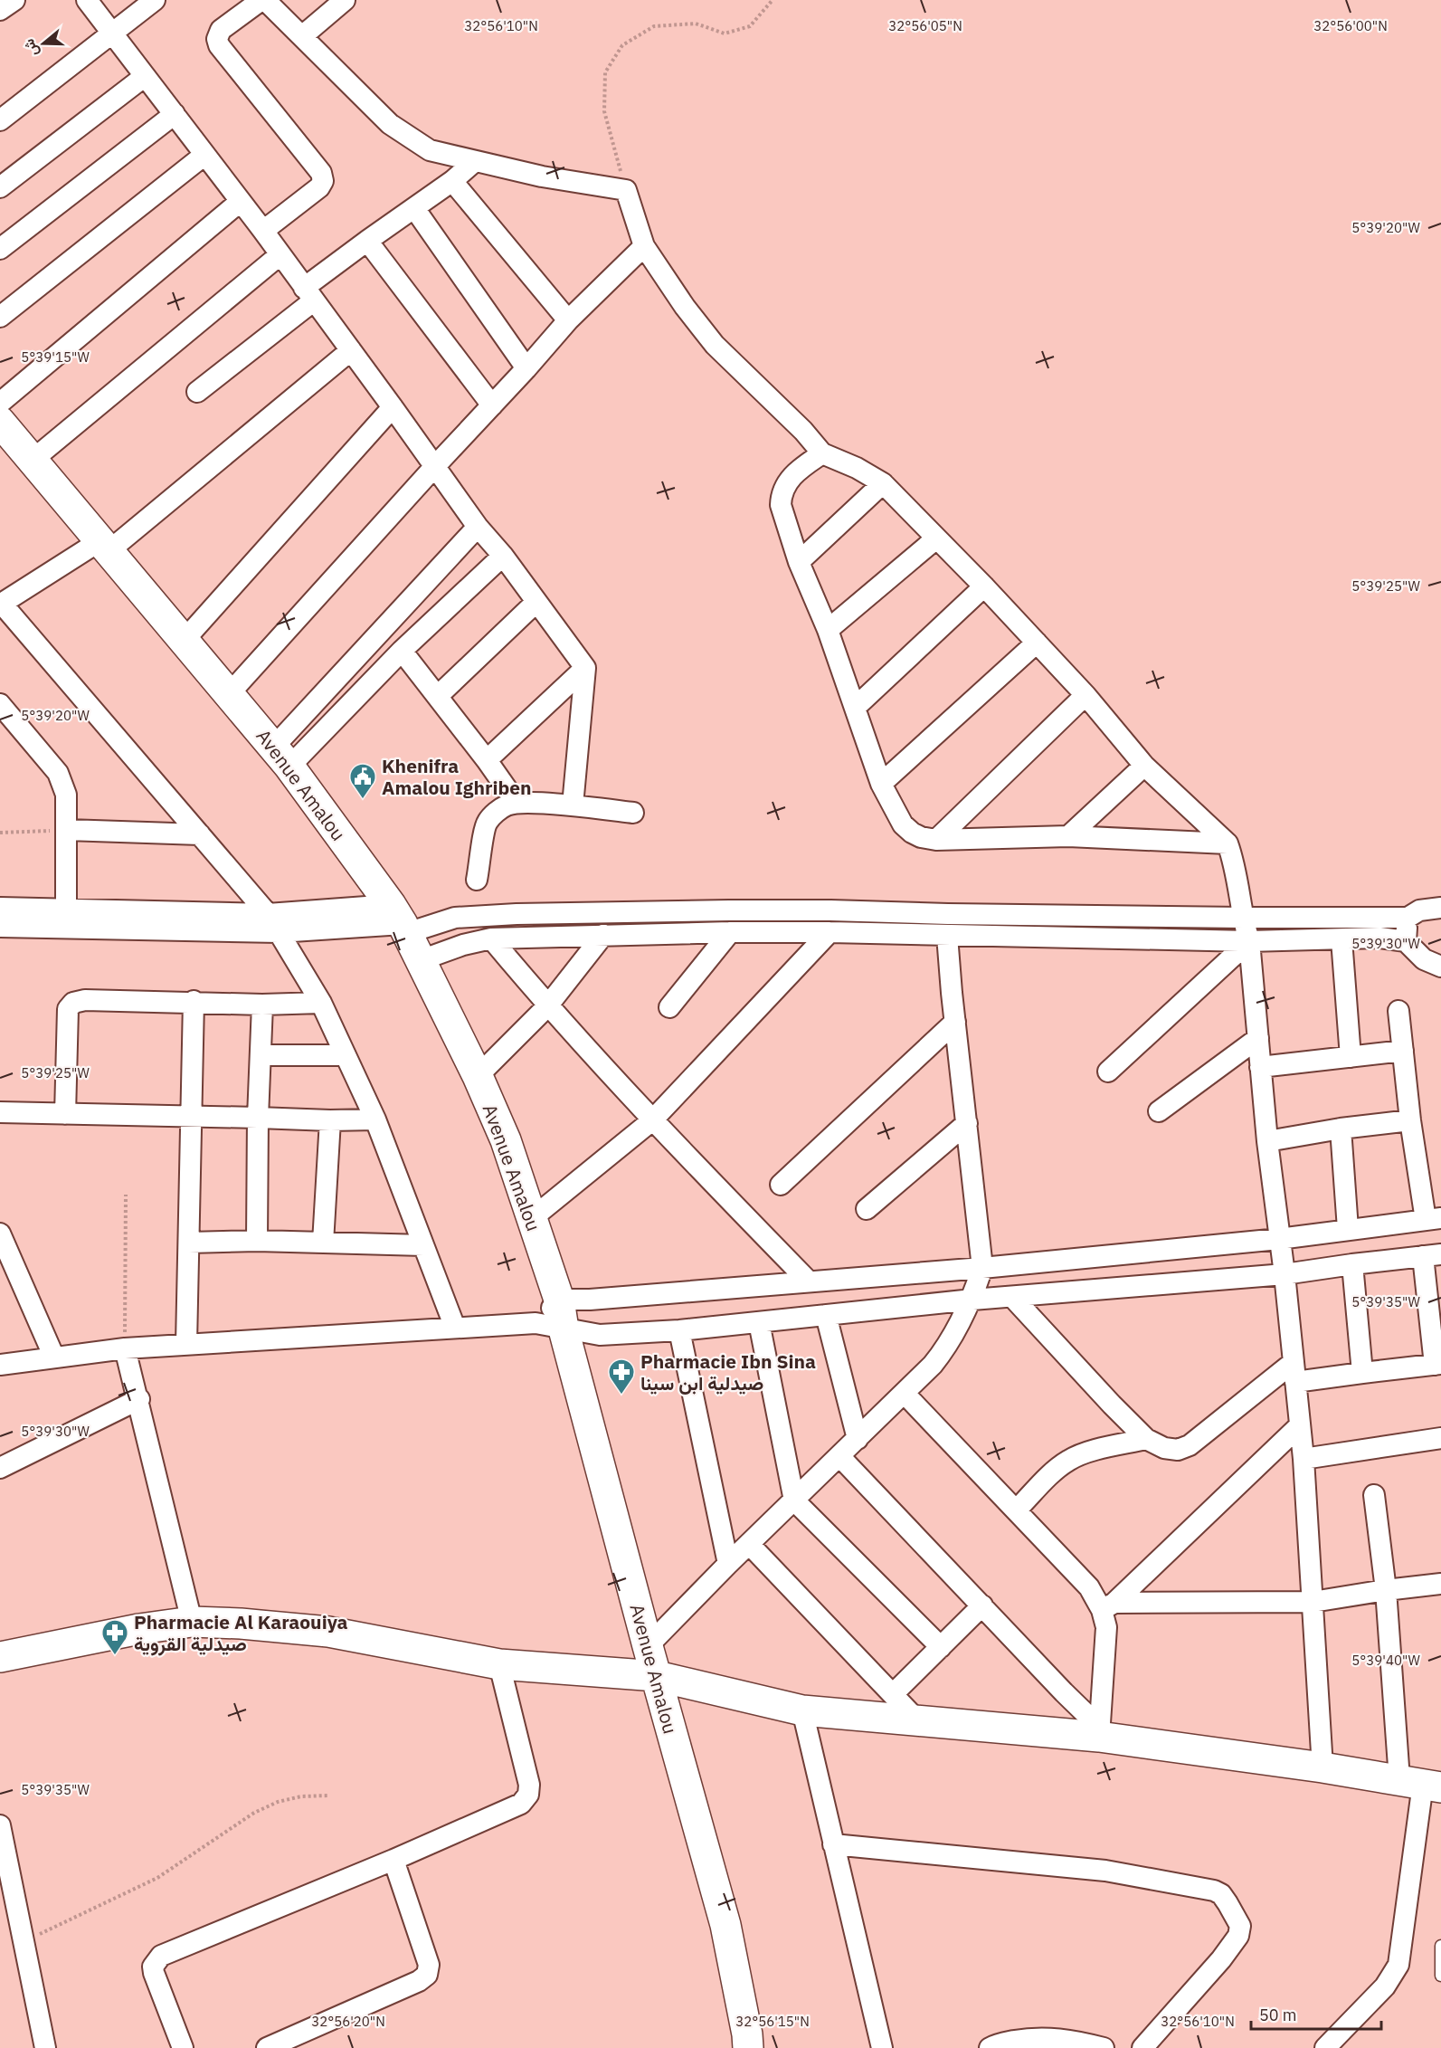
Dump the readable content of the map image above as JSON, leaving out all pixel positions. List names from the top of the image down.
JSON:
{
  "streets": {
    "main road": ["Avenue Amalou"]
  },
  "places": {
    "public building": ["Khenifra Amalou Ighriben"],
    "pharmacy": ["Pharmacie Ibn Sina صيدلية ابن سينا", "Pharmacie Al Karaouiya صيدلية القروية"]
  },
  "scale_bar": "50 m",
  "north": "left",
  "coordinates": [
    "32°56'10\"N",
    "32°56'05\"N",
    "32°56'00\"N",
    "5°39'20\"W",
    "5°39'15\"W",
    "5°39'25\"W",
    "5°39'30\"W",
    "5°39'35\"W",
    "5°39'40\"W",
    "32°56'20\"N",
    "32°56'15\"N"
  ]
}
